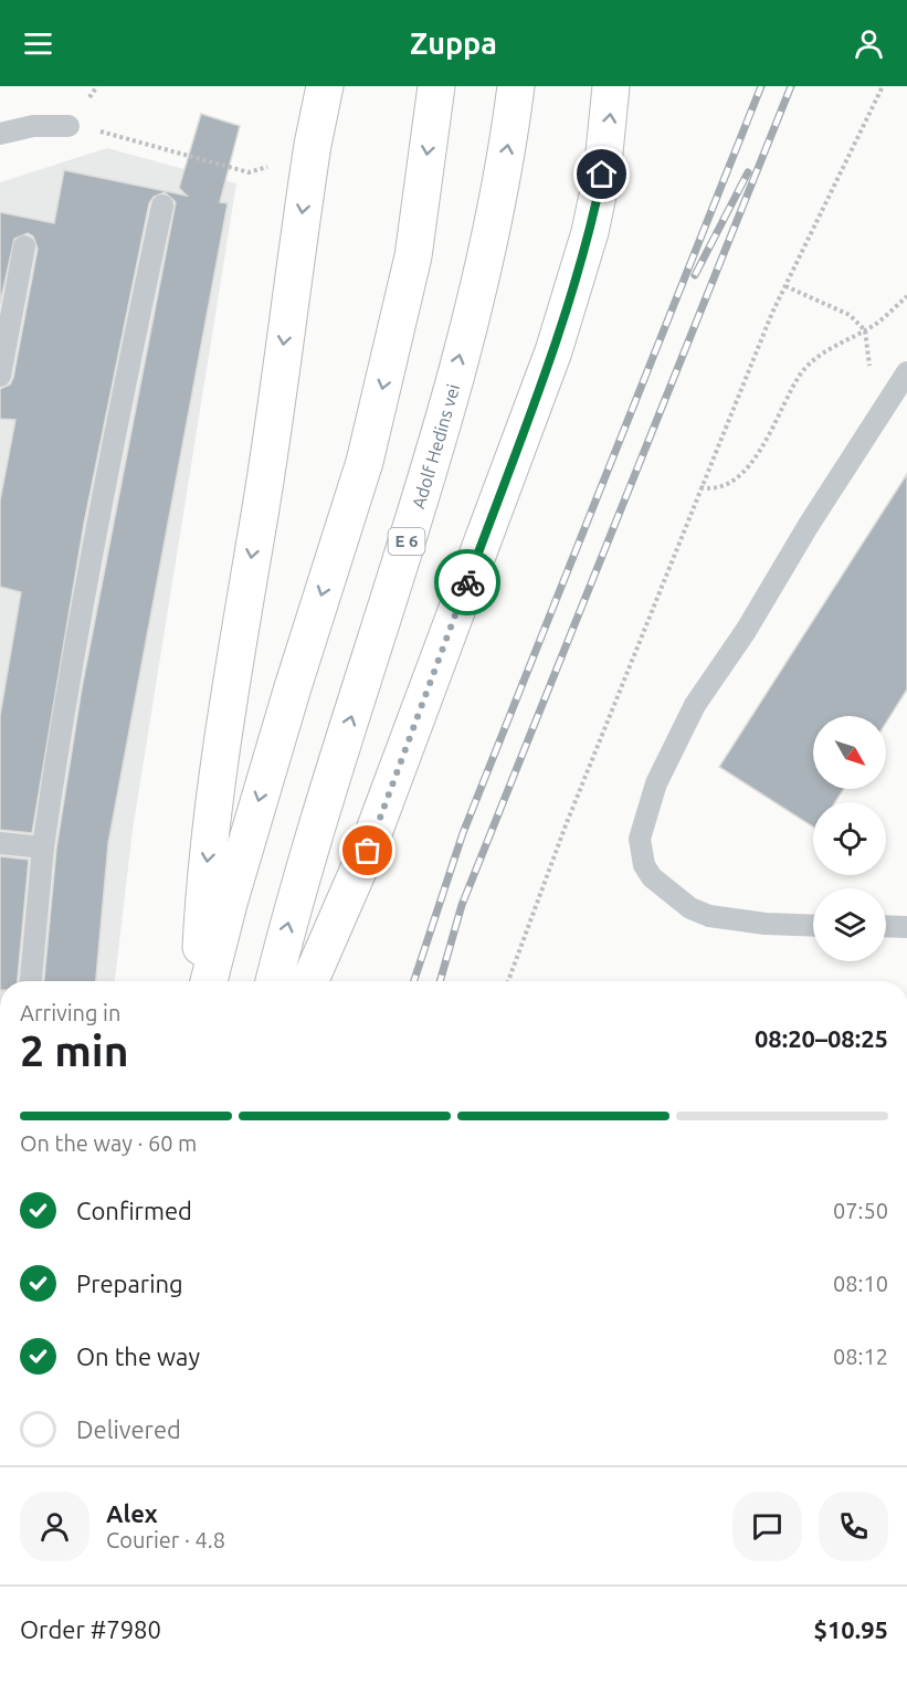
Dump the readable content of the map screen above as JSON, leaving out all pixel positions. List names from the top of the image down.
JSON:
{
  "streets": {
    "highway": ["Adolf Hedins vei", "E 6"]
  },
  "north": "bottom right",
  "page": {
    "header": "Zuppa",
    "heading": ["2 min", "Arriving in", "08:20–08:25"],
    "panel": [
      "Alex",
      "Courier · 4.8",
      "Order #7980",
      "$10.95"
    ],
    "bar": "On the way · 60 m",
    "list": [
      ["Confirmed", "07:50"],
      ["Preparing", "08:10"],
      ["On the way", "08:12"],
      "Delivered"
    ]
  }
}
